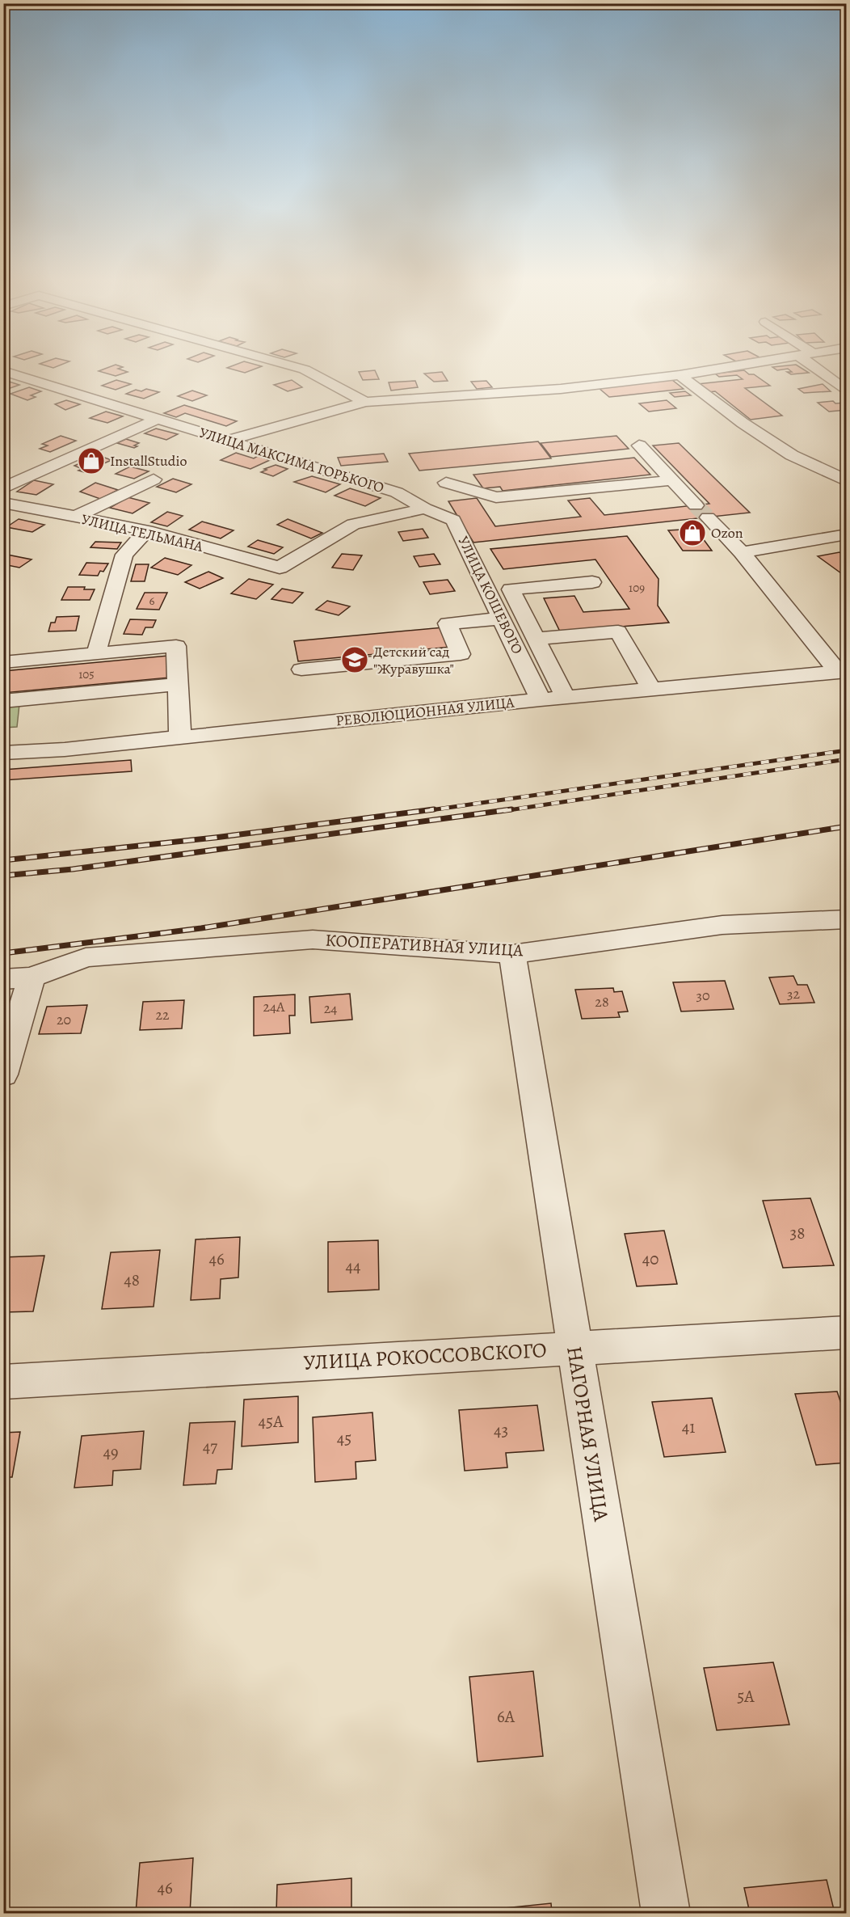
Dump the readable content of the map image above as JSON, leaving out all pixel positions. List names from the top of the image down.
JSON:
{
  "streets": {
    "street": [
      "УЛИЦА МАКСИМА ГОРЬКОГО",
      "УЛИЦА ТЕЛЬМАНА",
      "УЛИЦА КОШЕВОГО",
      "РЕВОЛЮЦИОННАЯ УЛИЦА",
      "КООПЕРАТИВНАЯ УЛИЦА",
      "УЛИЦА РОКОССОВСКОГО",
      "НАГОРНАЯ УЛИЦА"
    ]
  },
  "crossings": [
    ["УЛИЦА МАКСИМА ГОРЬКОГО", "УЛИЦА ТЕЛЬМАНА"],
    ["УЛИЦА МАКСИМА ГОРЬКОГО", "УЛИЦА КОШЕВОГО"],
    ["УЛИЦА КОШЕВОГО", "РЕВОЛЮЦИОННАЯ УЛИЦА"],
    ["КООПЕРАТИВНАЯ УЛИЦА", "НАГОРНАЯ УЛИЦА"],
    ["УЛИЦА РОКОССОВСКОГО", "НАГОРНАЯ УЛИЦА"]
  ],
  "places": {
    "shop": ["InstallStudio", "Ozon"],
    "school or university": ["Детский сад \"Журавушка\""]
  },
  "house_numbers": [
    "109",
    "6",
    "105",
    "32",
    "30",
    "28",
    "24А",
    "24",
    "22",
    "20",
    "38",
    "46",
    "40",
    "44",
    "48",
    "45А",
    "41",
    "43",
    "45",
    "47",
    "49",
    "5А",
    "6А",
    "46"
  ]
}
